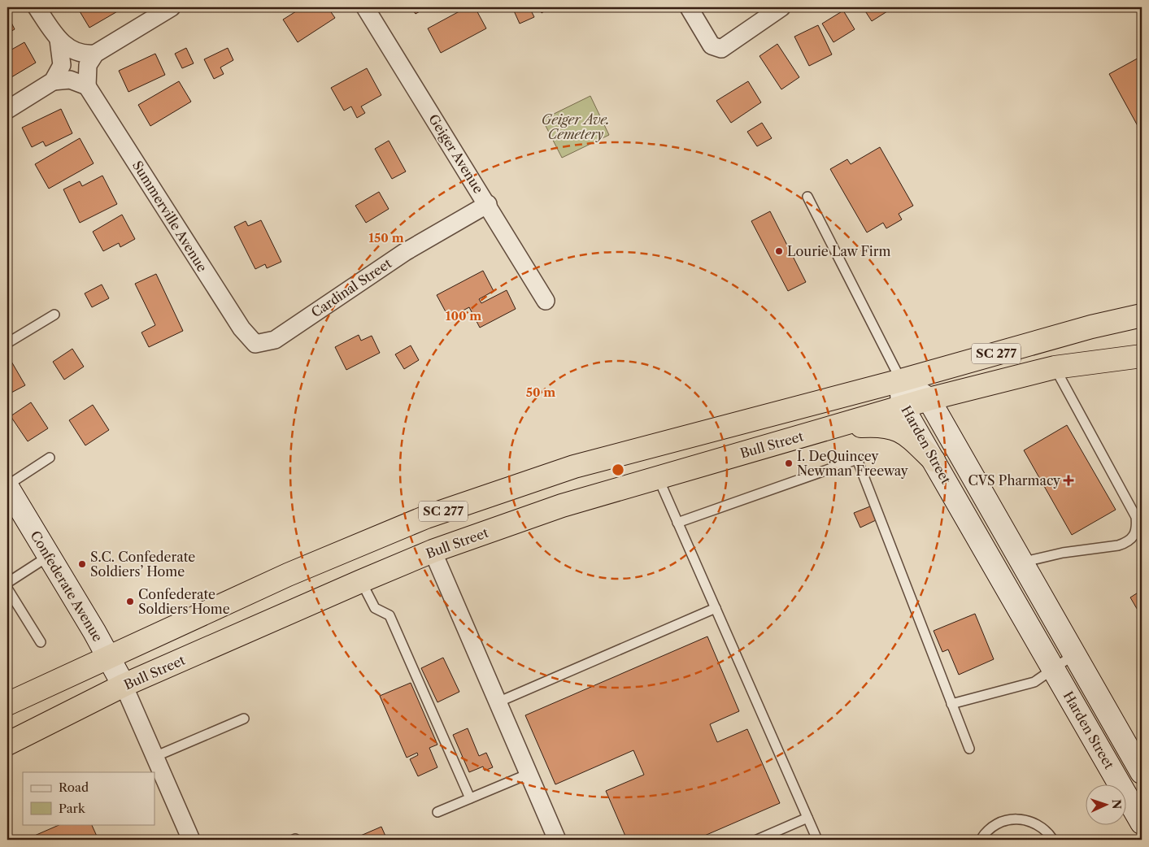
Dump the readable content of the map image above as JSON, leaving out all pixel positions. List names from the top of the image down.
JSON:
{
  "streets": {
    "highway": ["SC 277", "Bull Street"],
    "main road": ["Harden Street", "Confederate Avenue"],
    "street": ["Geiger Avenue", "Summerville Avenue", "Cardinal Street"]
  },
  "crossings": [
    ["Geiger Avenue", "Cardinal Street"],
    ["Summerville Avenue", "Cardinal Street"],
    ["SC 277", "Bull Street"],
    ["SC 277", "Harden Street"],
    ["SC 277", "Confederate Avenue"],
    ["Bull Street", "Harden Street"],
    ["Bull Street", "Confederate Avenue"]
  ],
  "parks": ["Geiger Ave. Cemetery"],
  "places": {
    "other": [
      "Lourie Law Firm",
      "I. DeQuincey Newman Freeway",
      "S.C. Confederate Soldiers’ Home",
      "Confederate Soldiers Home"
    ],
    "health": ["CVS Pharmacy"]
  },
  "legend": ["Road", "Park"],
  "north": "right",
  "rings": ["150 m", "100 m", "50 m"]
}
